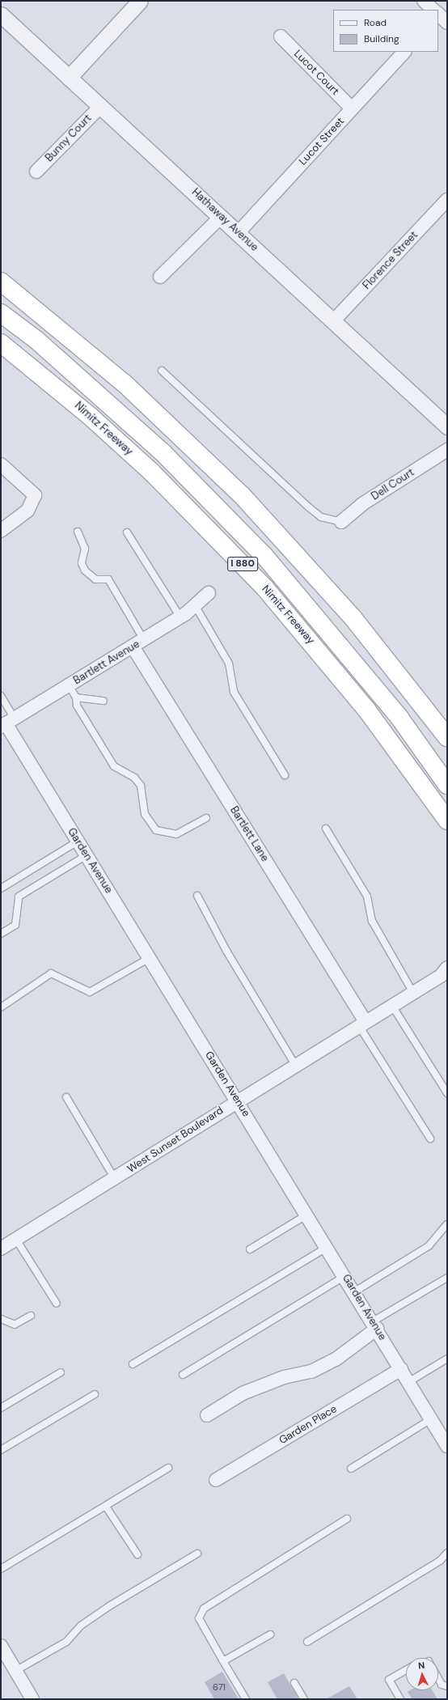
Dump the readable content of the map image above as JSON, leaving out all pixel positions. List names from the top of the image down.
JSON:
{
  "streets": {
    "highway": ["Nimitz Freeway", "I 880"],
    "street": [
      "Lucot Court",
      "Bunny Court",
      "Lucot Street",
      "Hathaway Avenue",
      "Florence Street",
      "Dell Court",
      "Bartlett Avenue",
      "Bartlett Lane",
      "Garden Avenue",
      "West Sunset Boulevard",
      "Garden Place"
    ]
  },
  "crossings": [
    ["Lucot Court", "Lucot Street"],
    ["Bunny Court", "Hathaway Avenue"],
    ["Lucot Street", "Hathaway Avenue"],
    ["Hathaway Avenue", "Florence Street"],
    ["Bartlett Avenue", "Bartlett Lane"],
    ["Bartlett Avenue", "Garden Avenue"],
    ["Bartlett Lane", "West Sunset Boulevard"],
    ["Garden Avenue", "West Sunset Boulevard"],
    ["Garden Avenue", "Garden Place"]
  ],
  "house_numbers": ["671"],
  "legend": ["Road", "Building"],
  "north": "top"
}
